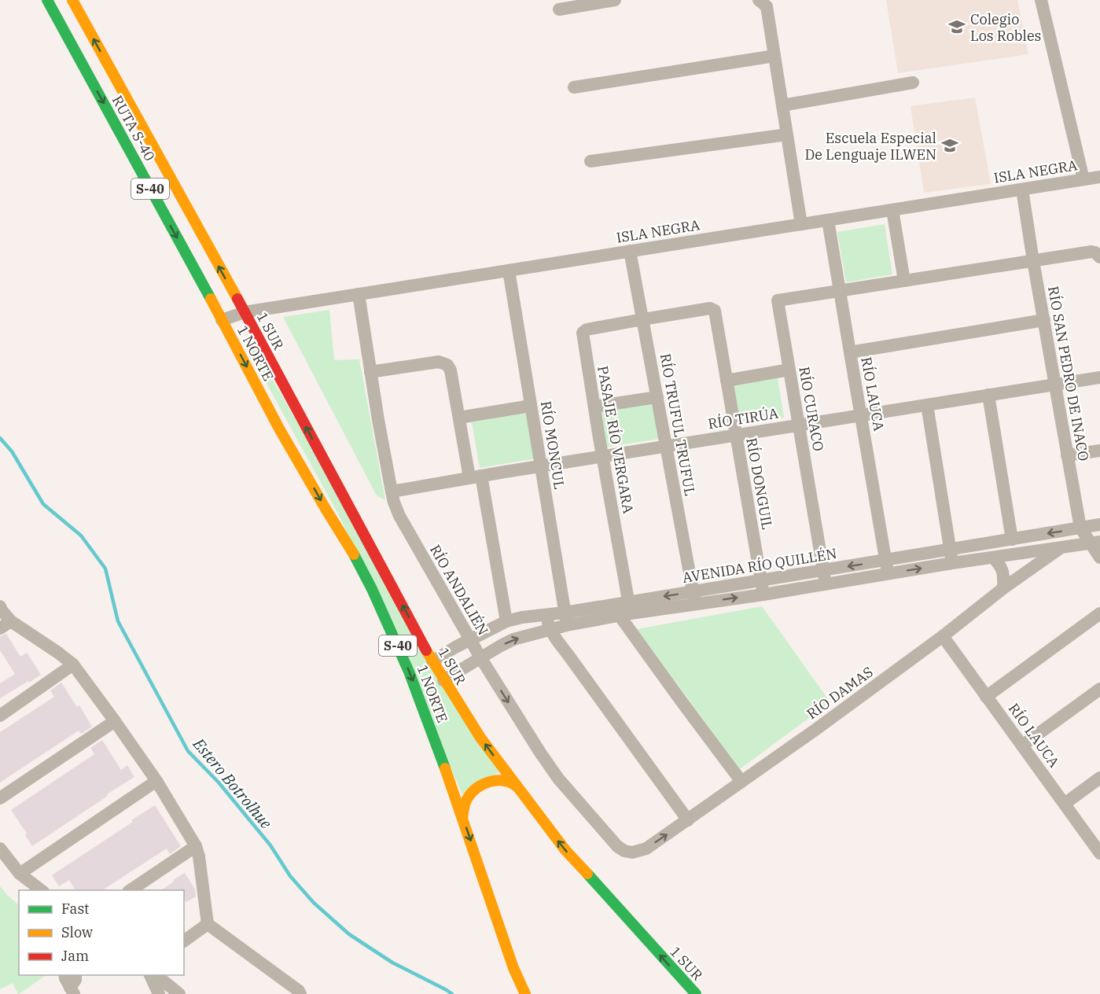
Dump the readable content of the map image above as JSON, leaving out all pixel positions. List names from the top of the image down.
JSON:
{
  "streets": {
    "main road": [
      "RUTA S-40",
      "S-40",
      "1 SUR",
      "1 NORTE"
    ],
    "street": [
      "ISLA NEGRA",
      "RÍO SAN PEDRO DE INACO",
      "RÍO LAUCA",
      "RÍO CURACO",
      "RÍO TIRÚA",
      "RÍO TRUFUL TRUFUL",
      "PASAJE RÍO VERGARA",
      "RÍO MONCUL",
      "RÍO DONGUIL",
      "AVENIDA RÍO QUILLÉN",
      "RÍO ANDALIÉN",
      "RÍO DAMAS"
    ]
  },
  "crossings": [
    ["RUTA S-40", "ISLA NEGRA"],
    ["RUTA S-40", "1 SUR"],
    ["RUTA S-40", "1 NORTE"],
    ["ISLA NEGRA", "1 SUR"],
    ["ISLA NEGRA", "1 NORTE"],
    ["ISLA NEGRA", "RÍO SAN PEDRO DE INACO"],
    ["ISLA NEGRA", "RÍO LAUCA"],
    ["ISLA NEGRA", "RÍO TRUFUL TRUFUL"],
    ["ISLA NEGRA", "RÍO MONCUL"],
    ["ISLA NEGRA", "RÍO ANDALIÉN"],
    ["1 SUR", "AVENIDA RÍO QUILLÉN"],
    ["RÍO SAN PEDRO DE INACO", "RÍO TIRÚA"],
    ["RÍO SAN PEDRO DE INACO", "AVENIDA RÍO QUILLÉN"],
    ["RÍO LAUCA", "RÍO CURACO"],
    ["RÍO LAUCA", "RÍO TIRÚA"],
    ["RÍO LAUCA", "AVENIDA RÍO QUILLÉN"],
    ["RÍO LAUCA", "RÍO DAMAS"],
    ["RÍO CURACO", "RÍO TIRÚA"],
    ["RÍO CURACO", "AVENIDA RÍO QUILLÉN"],
    ["RÍO TIRÚA", "RÍO TRUFUL TRUFUL"],
    ["RÍO TIRÚA", "PASAJE RÍO VERGARA"],
    ["RÍO TIRÚA", "RÍO MONCUL"],
    ["RÍO TIRÚA", "RÍO DONGUIL"],
    ["RÍO TIRÚA", "RÍO ANDALIÉN"],
    ["RÍO TRUFUL TRUFUL", "PASAJE RÍO VERGARA"],
    ["RÍO TRUFUL TRUFUL", "RÍO DONGUIL"],
    ["RÍO TRUFUL TRUFUL", "AVENIDA RÍO QUILLÉN"],
    ["PASAJE RÍO VERGARA", "RÍO DONGUIL"],
    ["PASAJE RÍO VERGARA", "AVENIDA RÍO QUILLÉN"],
    ["RÍO MONCUL", "AVENIDA RÍO QUILLÉN"],
    ["RÍO DONGUIL", "AVENIDA RÍO QUILLÉN"],
    ["AVENIDA RÍO QUILLÉN", "RÍO ANDALIÉN"],
    ["AVENIDA RÍO QUILLÉN", "RÍO DAMAS"],
    ["RÍO ANDALIÉN", "RÍO DAMAS"]
  ],
  "one_way": ["1 SUR", "1 NORTE"],
  "water": ["Estero Botrolhue"],
  "places": {
    "school or university": ["Colegio Los Robles", "Escuela Especial De Lenguaje ILWEN"]
  },
  "legend": ["Fast", "Slow", "Jam"]
}
